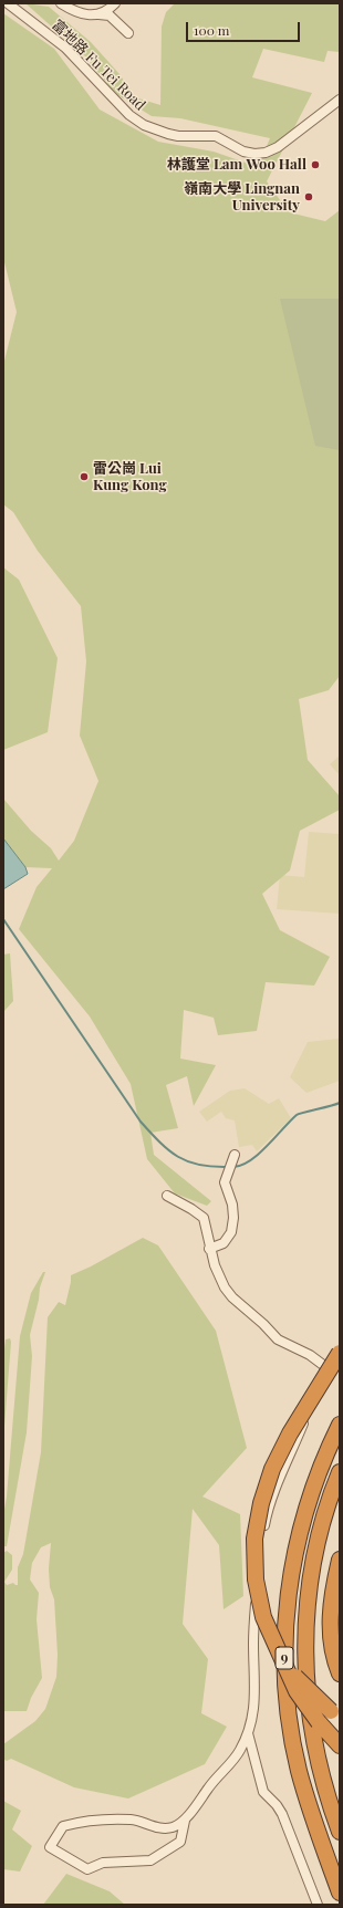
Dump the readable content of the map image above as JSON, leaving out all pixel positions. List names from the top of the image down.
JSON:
{
  "streets": {
    "highway": ["9"],
    "street": ["富地路 Fu Tei Road"]
  },
  "places": ["林護堂 Lam Woo Hall", "嶺南大學 Lingnan University", "雷公崗 Lui Kung Kong"],
  "scale_bar": "100 m"
}
